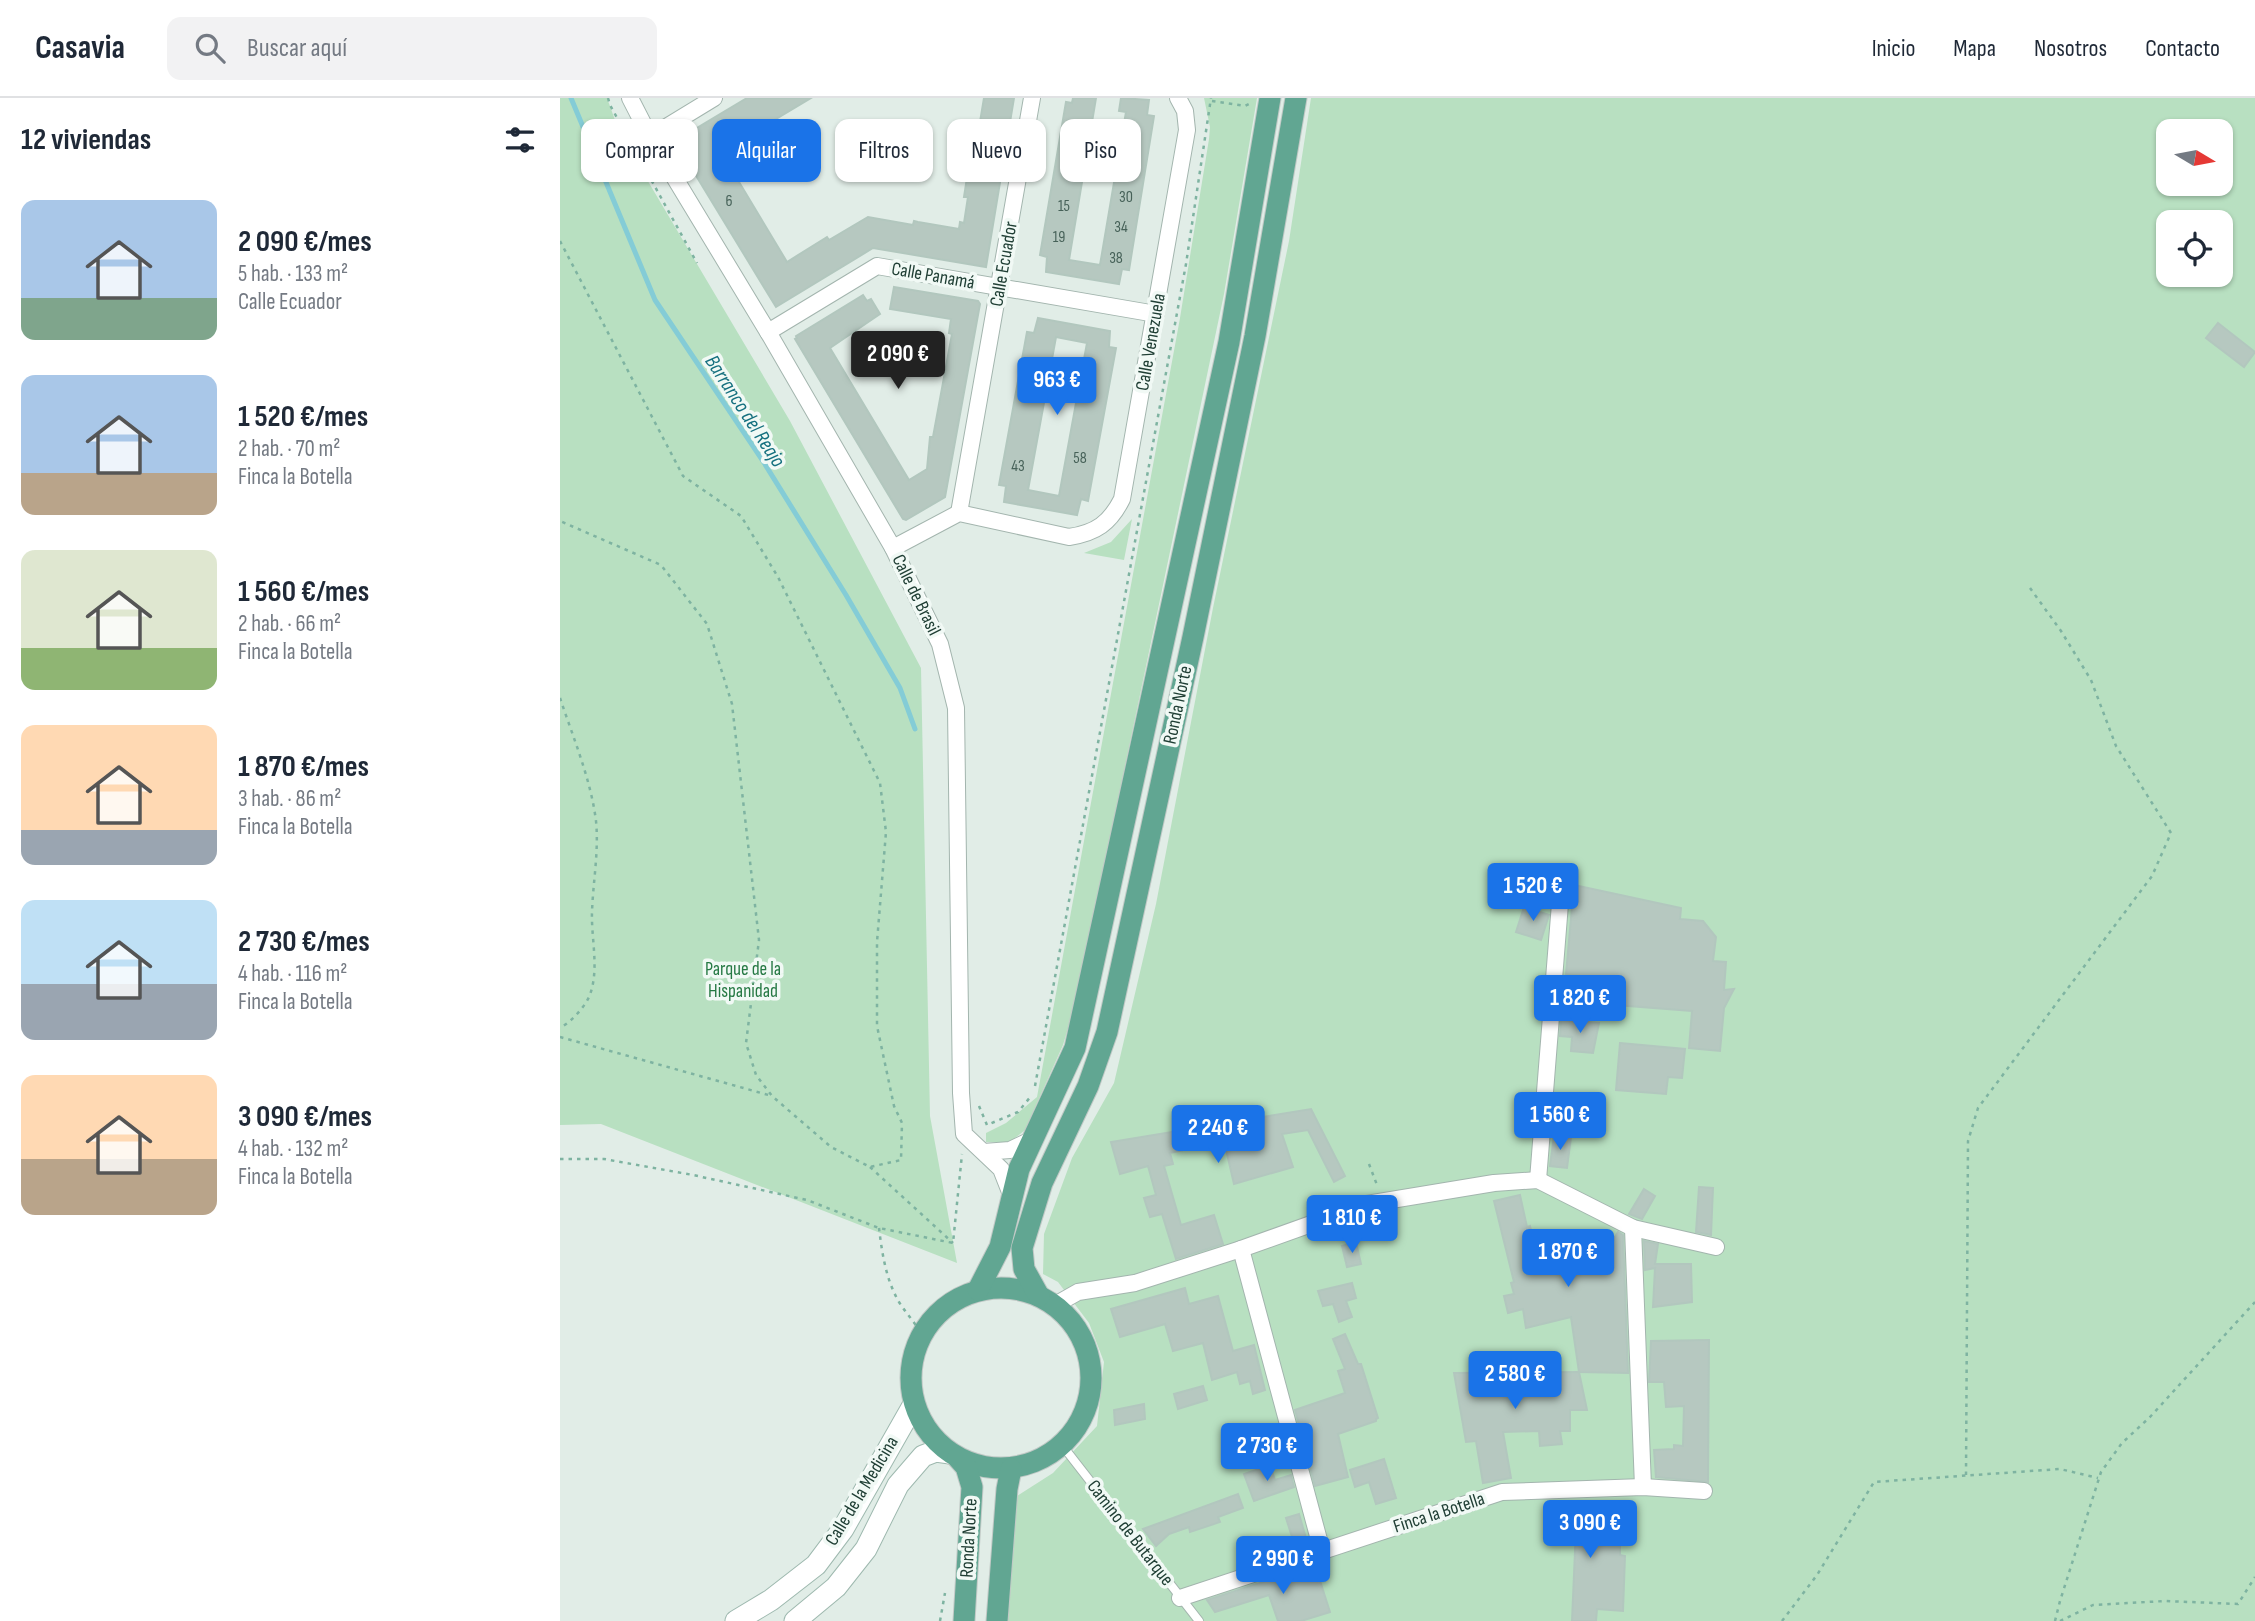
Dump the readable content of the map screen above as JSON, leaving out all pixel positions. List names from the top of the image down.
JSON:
{
  "streets": {
    "main road": ["Ronda Norte", "Calle de la Medicina"],
    "street": [
      "Calle Ecuador",
      "Calle Panamá",
      "Calle Venezuela",
      "Calle de Brasil",
      "Finca la Botella"
    ],
    "lane": ["Camino de Butarque"]
  },
  "crossings": [
    ["Calle Ecuador", "Calle Panamá"],
    ["Calle Ecuador", "Calle Venezuela"],
    ["Calle Panamá", "Calle Venezuela"],
    ["Calle Panamá", "Calle de Brasil"],
    ["Ronda Norte", "Calle de la Medicina"],
    ["Ronda Norte", "Camino de Butarque"],
    ["Calle de la Medicina", "Camino de Butarque"],
    ["Finca la Botella", "Camino de Butarque"]
  ],
  "water": ["Barranco del Reajo"],
  "parks": ["Parque de la Hispanidad"],
  "house_numbers": [
    "30",
    "6",
    "15",
    "34",
    "19",
    "38",
    "58",
    "43"
  ],
  "north": "right",
  "page": {
    "header": "Casavia",
    "search": "Buscar aquí",
    "nav": [
      "Inicio",
      "Mapa",
      "Nosotros",
      "Contacto"
    ],
    "heading": "12 viviendas",
    "chip": [
      "Comprar",
      "Alquilar",
      "Filtros",
      "Nuevo",
      "Piso"
    ],
    "list": [
      {
        "name": "2 090 €/mes",
        "note": "5 hab. · 133 m² · Calle Ecuador"
      },
      {
        "name": "1 520 €/mes",
        "note": "2 hab. · 70 m² · Finca la Botella"
      },
      {
        "name": "1 560 €/mes",
        "note": "2 hab. · 66 m² · Finca la Botella"
      },
      {
        "name": "1 870 €/mes",
        "note": "3 hab. · 86 m² · Finca la Botella"
      },
      {
        "name": "2 730 €/mes",
        "note": "4 hab. · 116 m² · Finca la Botella"
      },
      {
        "name": "3 090 €/mes",
        "note": "4 hab. · 132 m² · Finca la Botella"
      }
    ],
    "price": [
      "2 090 €",
      "963 €",
      "1 520 €",
      "1 820 €",
      "1 560 €",
      "2 240 €",
      "1 810 €",
      "1 870 €",
      "2 580 €",
      "2 730 €",
      "3 090 €",
      "2 990 €"
    ]
  }
}
